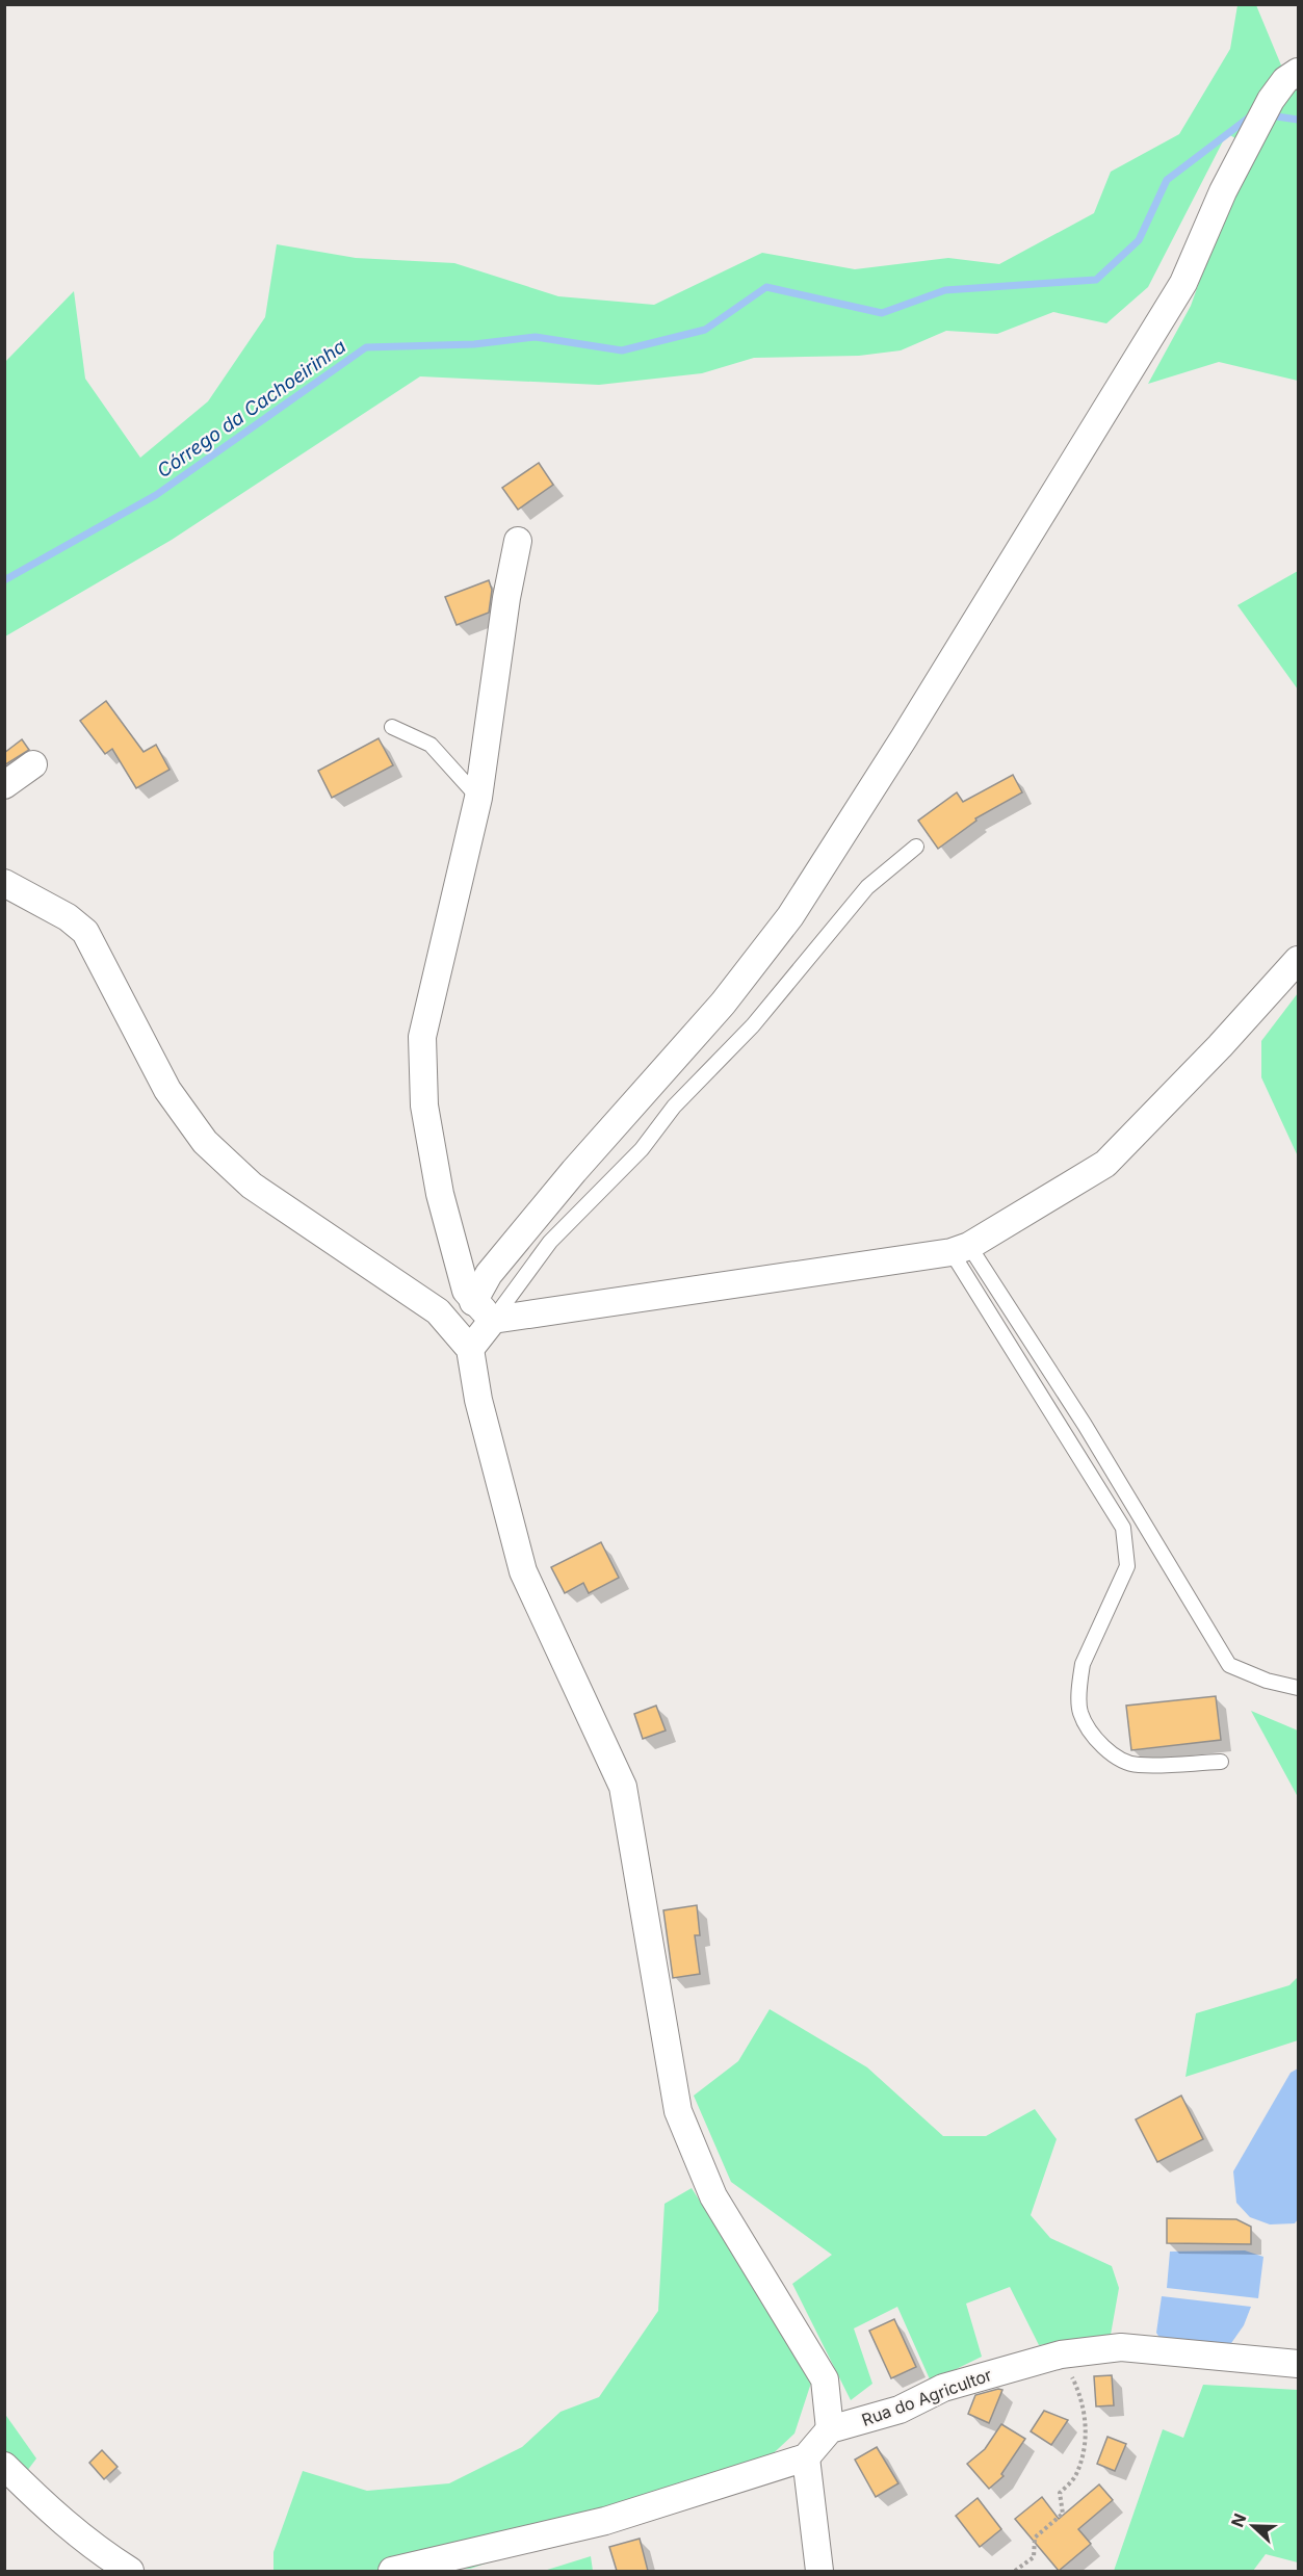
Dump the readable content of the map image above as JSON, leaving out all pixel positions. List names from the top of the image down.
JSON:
{
  "streets": {
    "street": ["Rua do Agricultor"]
  },
  "water": ["Córrego da Cachoeirinha"],
  "north": "left"
}
